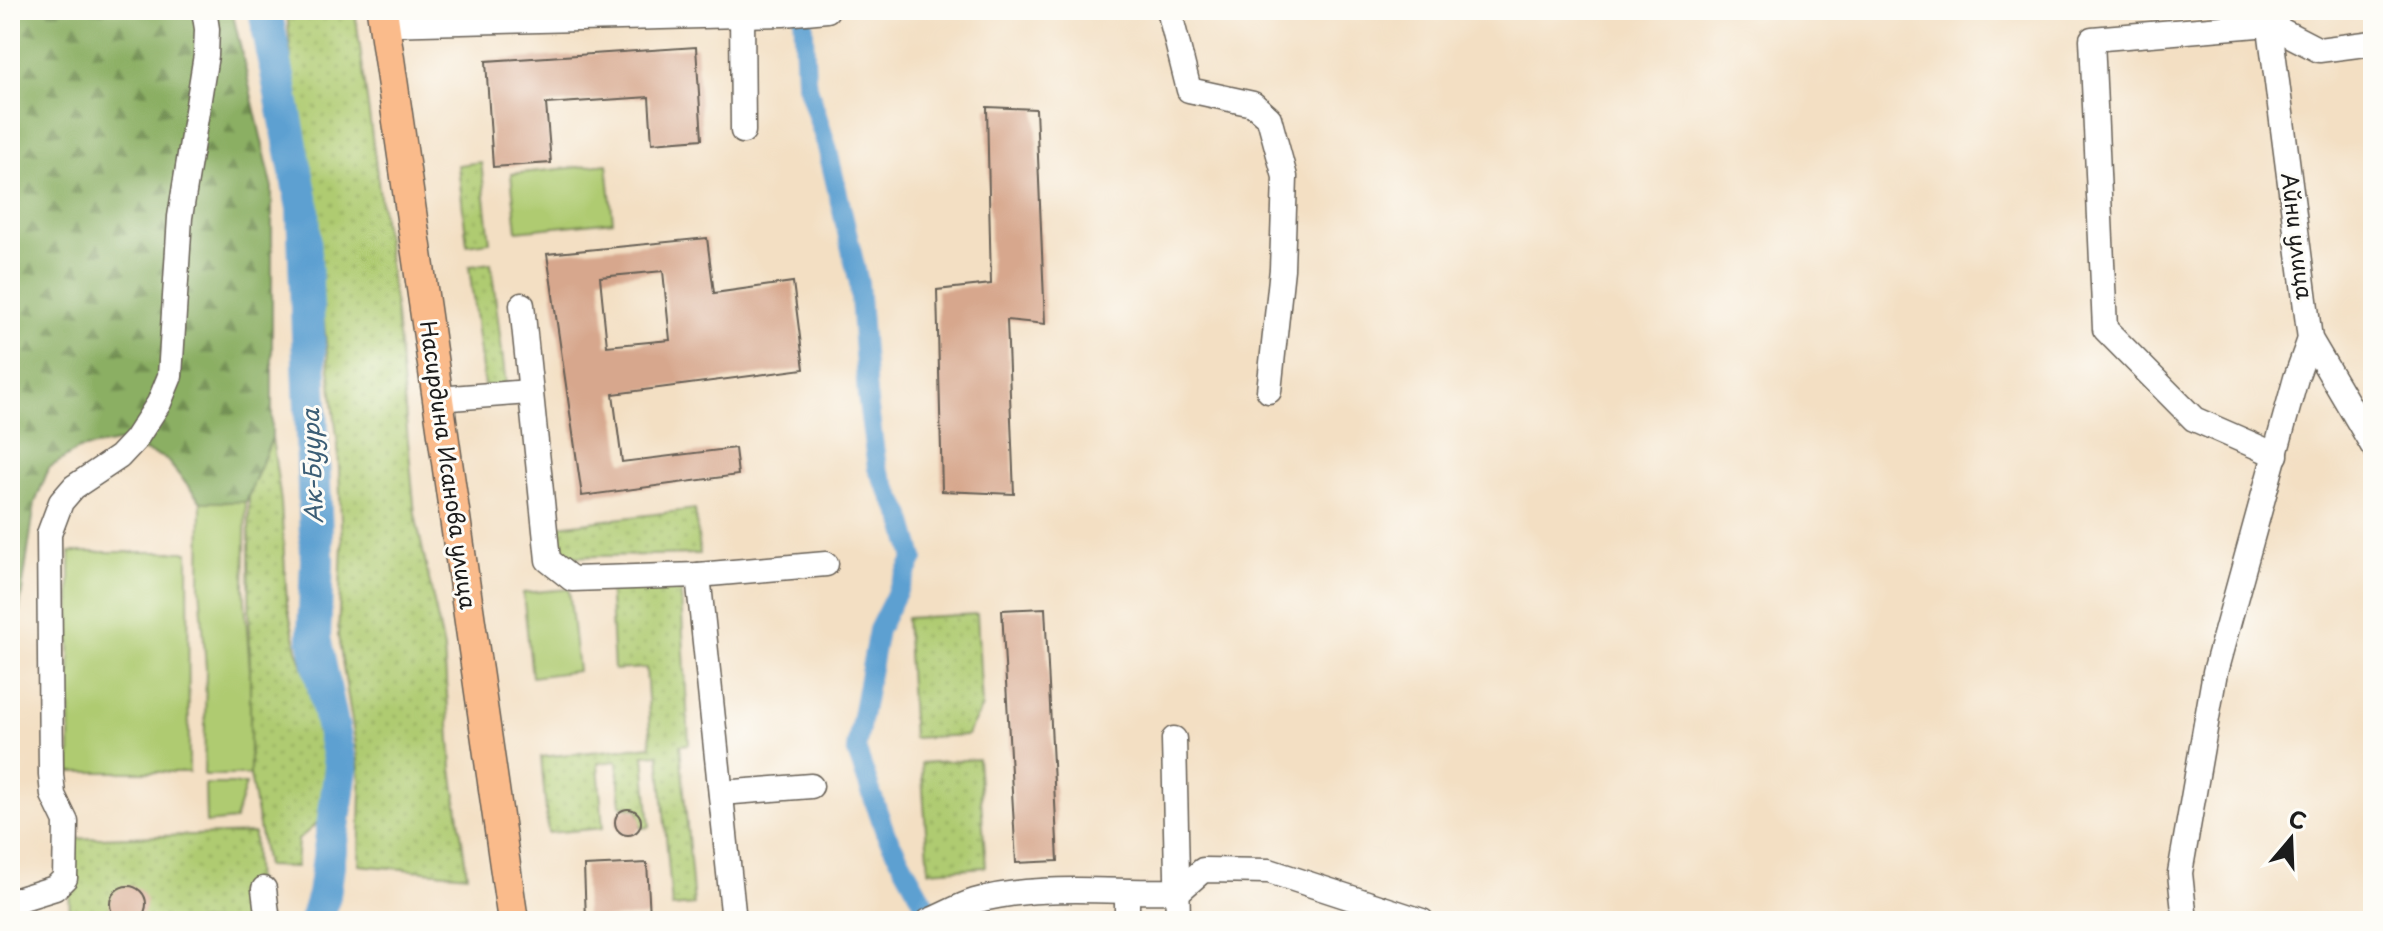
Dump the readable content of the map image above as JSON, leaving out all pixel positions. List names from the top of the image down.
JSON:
{
  "streets": {
    "main road": ["Насирдина Исанова улица"],
    "street": ["Айни улица"]
  },
  "water": ["Ак-Буура"],
  "north": "top"
}
